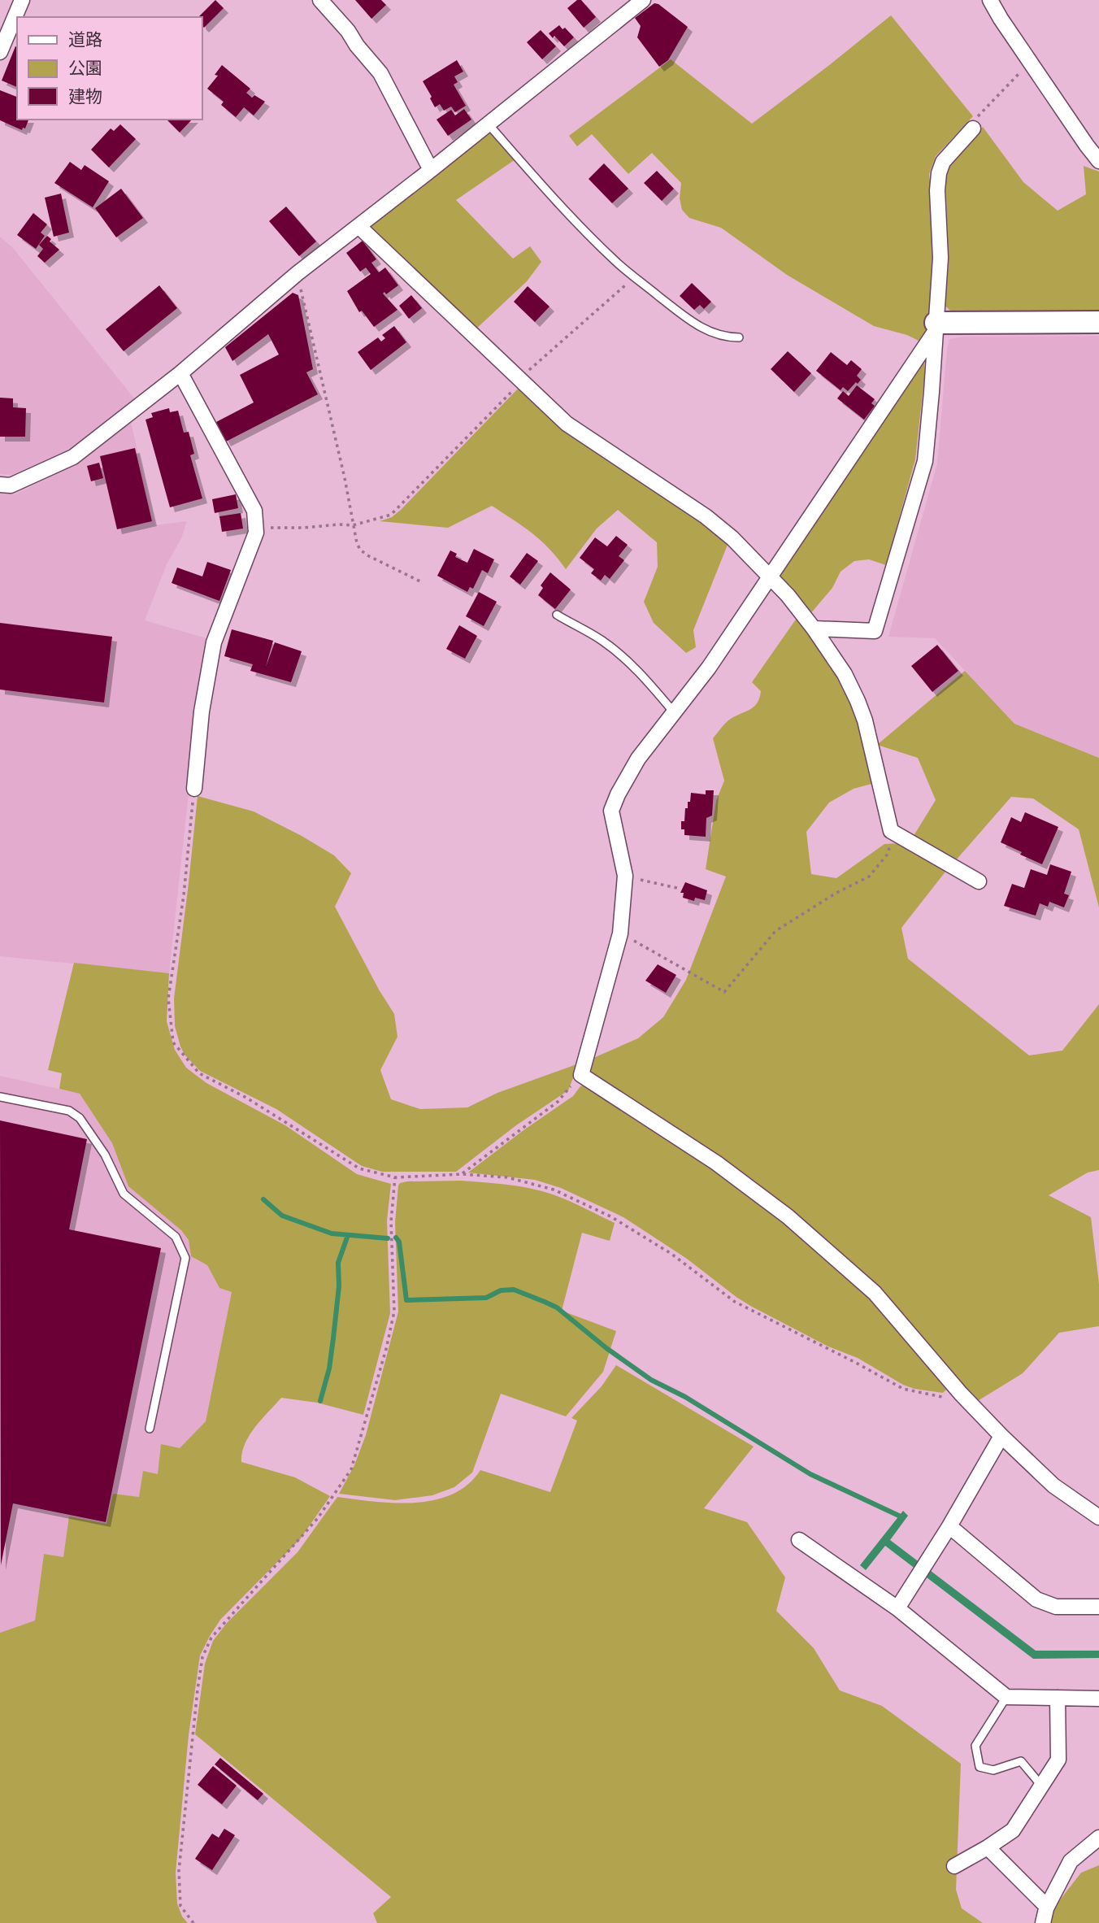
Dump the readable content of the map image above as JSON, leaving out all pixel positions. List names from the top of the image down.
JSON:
{
  "legend": ["道路", "公園", "建物"]
}
